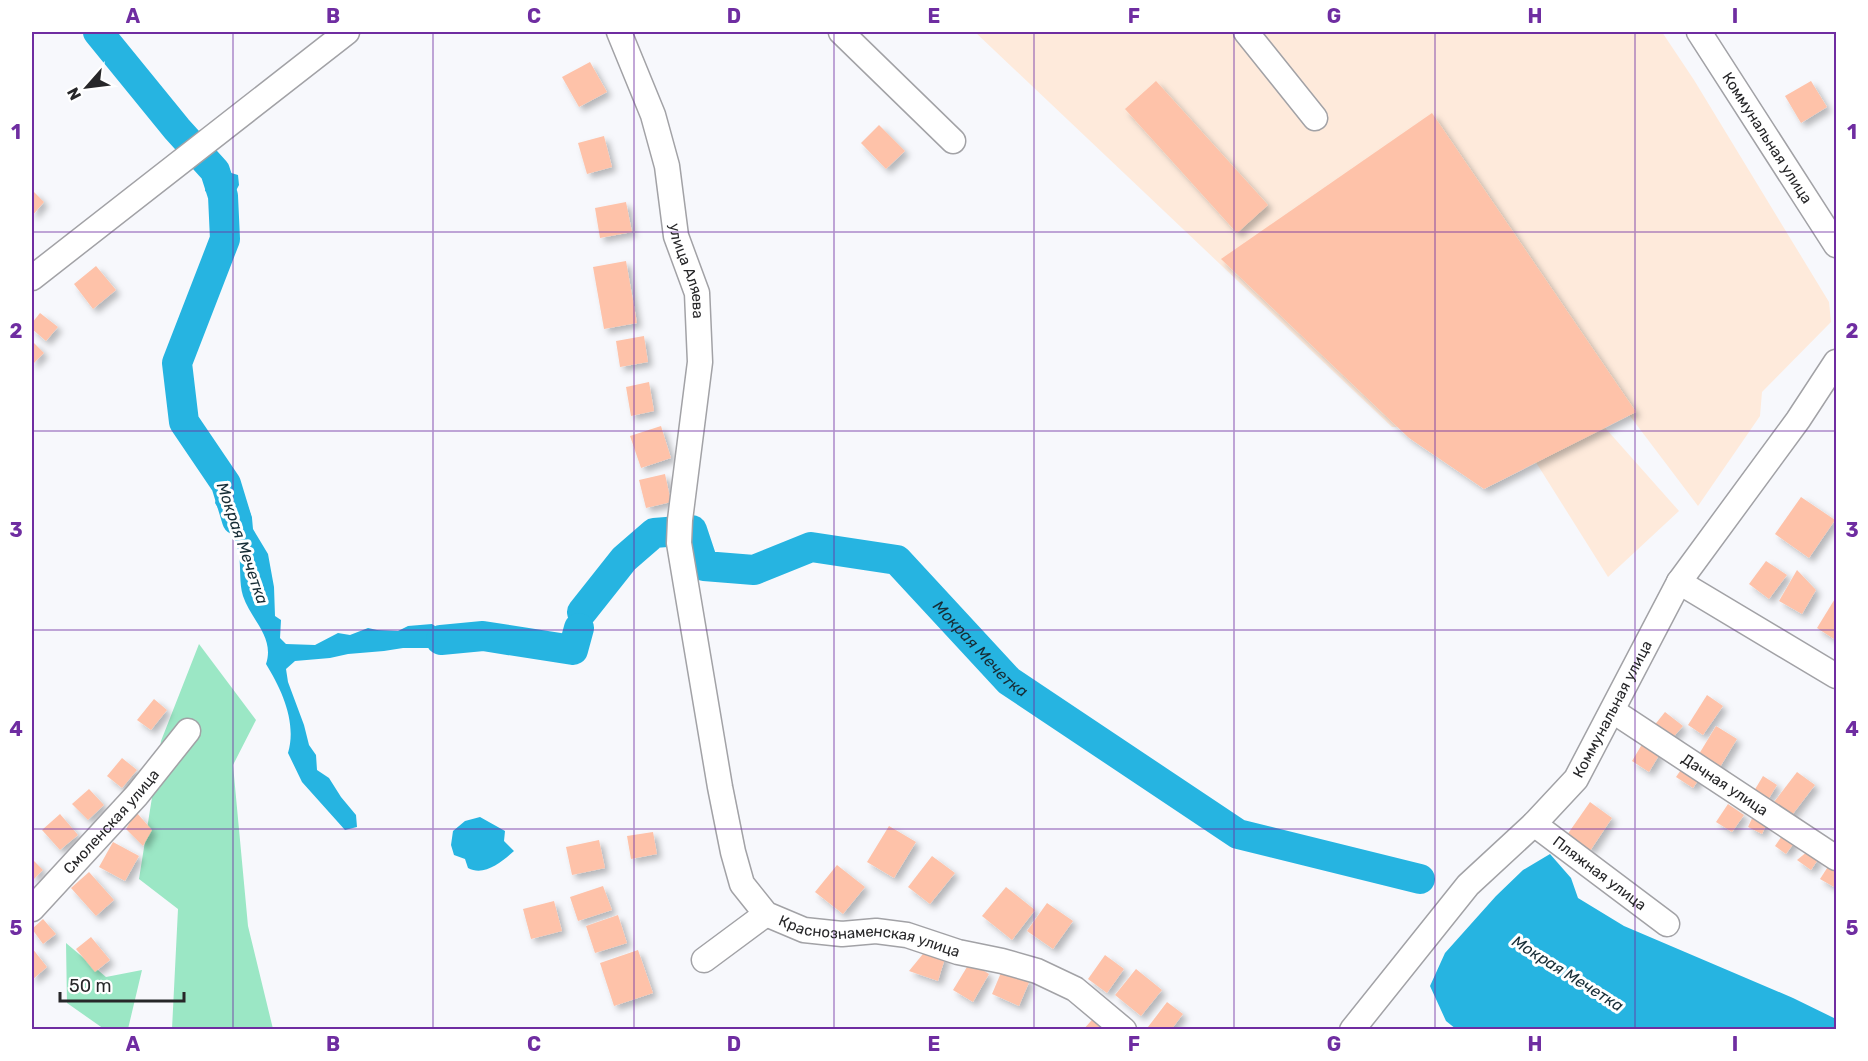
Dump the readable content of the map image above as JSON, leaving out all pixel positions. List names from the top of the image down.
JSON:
{
  "streets": {
    "street": [
      "Коммунальная улица",
      "улица Аляева",
      "Дачная улица",
      "Смоленская улица",
      "Пляжная улица",
      "Краснознаменская улица"
    ]
  },
  "crossings": [
    ["Коммунальная улица", "Дачная улица"],
    ["Коммунальная улица", "Пляжная улица"],
    ["улица Аляева", "Краснознаменская улица"]
  ],
  "water": ["Мокрая Мечетка"],
  "scale_bar": "50 m",
  "north": "bottom left",
  "grid": {
    "columns": [
      "A",
      "B",
      "C",
      "D",
      "E",
      "F",
      "G",
      "H",
      "I"
    ],
    "rows": [
      "1",
      "2",
      "3",
      "4",
      "5"
    ]
  }
}
